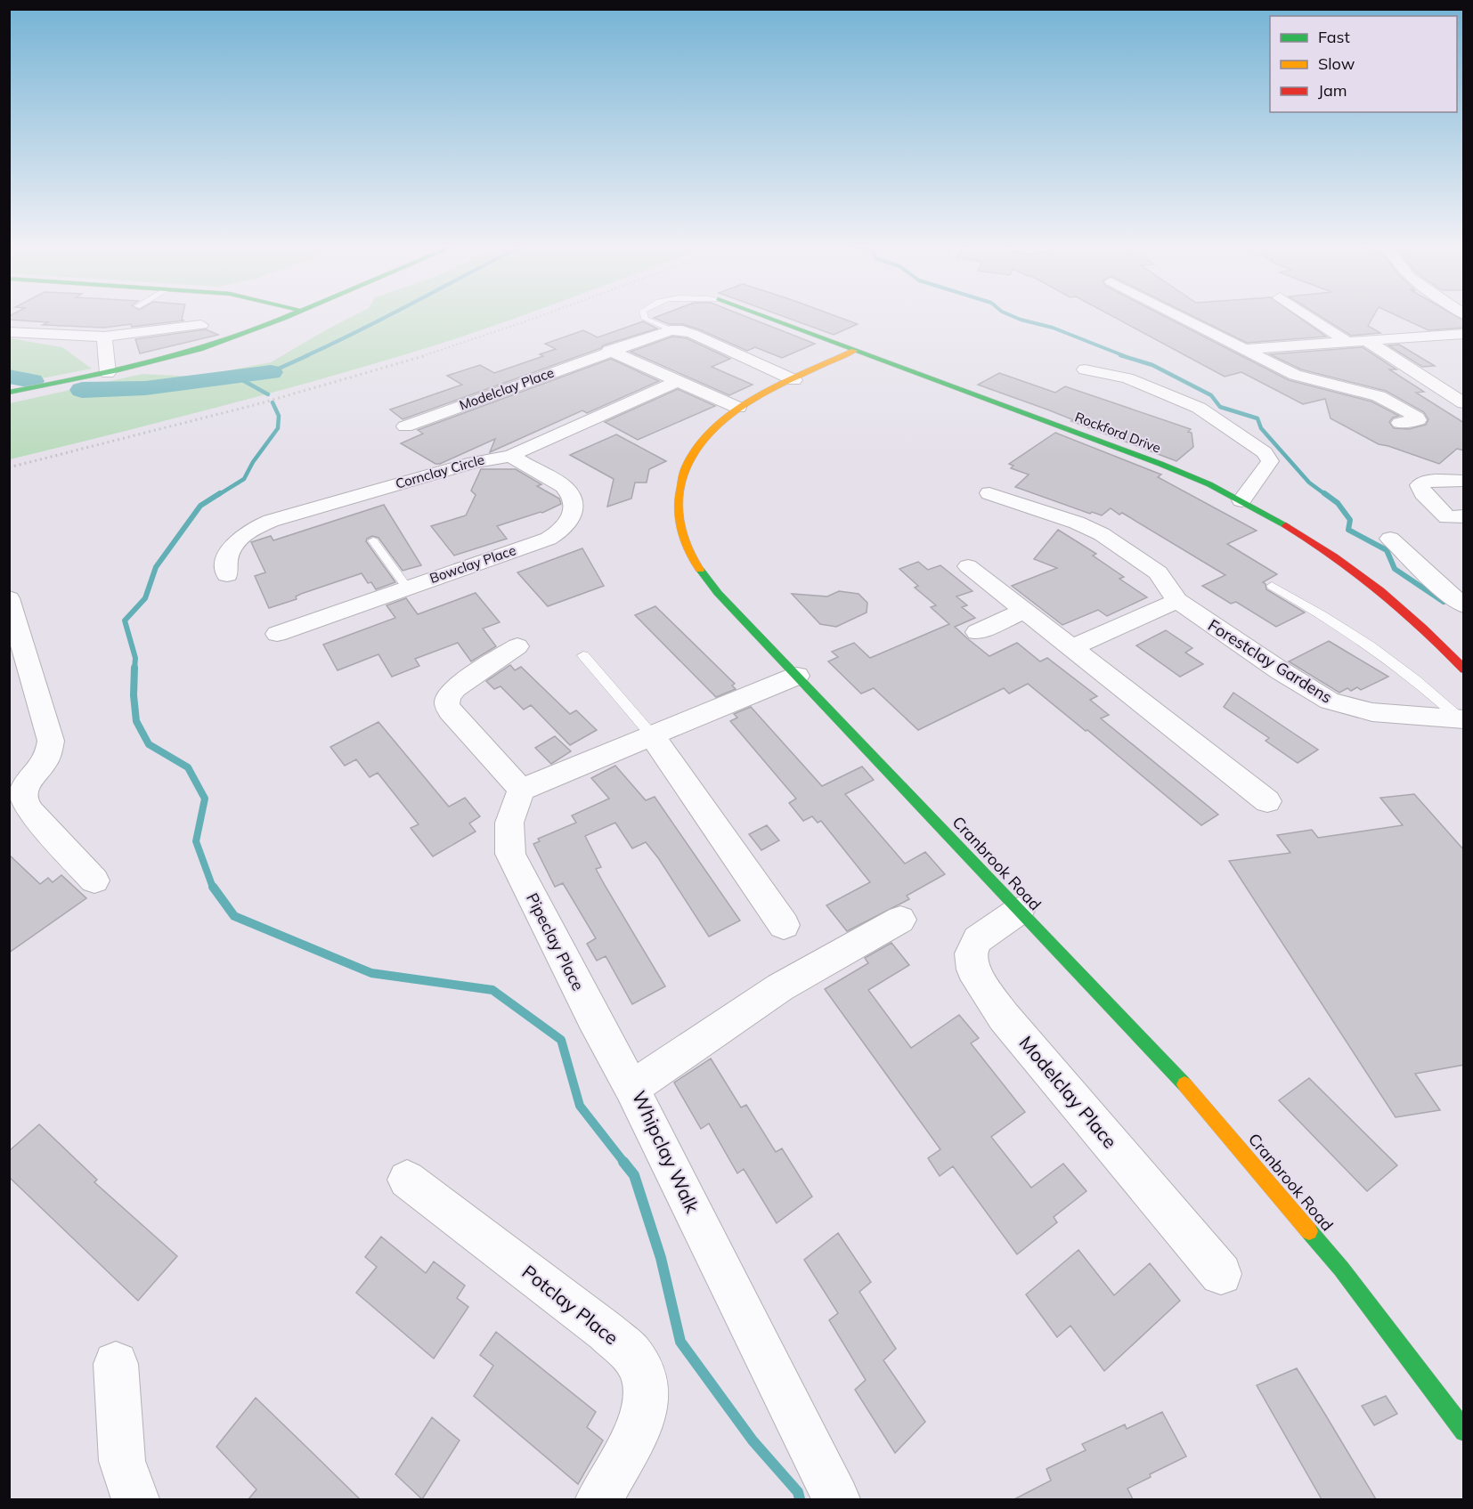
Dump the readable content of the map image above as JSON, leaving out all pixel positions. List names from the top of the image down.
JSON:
{
  "streets": {
    "street": [
      "Modelclay Place",
      "Rockford Drive",
      "Cornclay Circle",
      "Bowclay Place",
      "Forestclay Gardens",
      "Cranbrook Road",
      "Pipeclay Place",
      "Whipclay Walk",
      "Potclay Place"
    ]
  },
  "crossings": [
    ["Modelclay Place", "Cranbrook Road"],
    ["Rockford Drive", "Cranbrook Road"],
    ["Cornclay Circle", "Bowclay Place"],
    ["Pipeclay Place", "Whipclay Walk"]
  ],
  "legend": ["Fast", "Slow", "Jam"]
}
